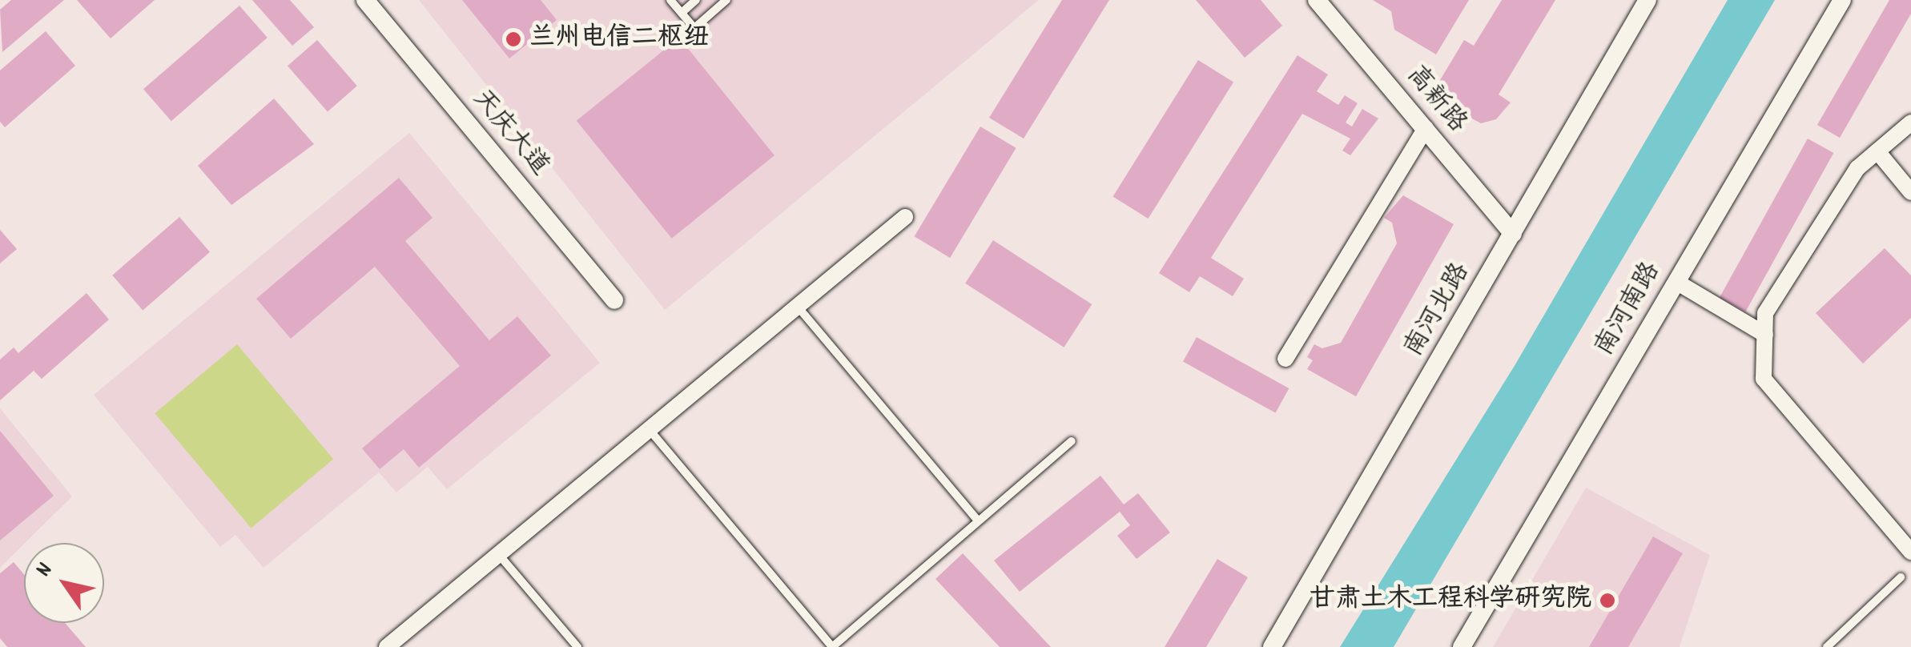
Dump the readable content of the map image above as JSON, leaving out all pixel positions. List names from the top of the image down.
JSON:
{
  "streets": {
    "street": [
      "高新路",
      "天庆大道",
      "南河南路",
      "南河北路"
    ]
  },
  "crossings": [
    ["高新路", "南河北路"]
  ],
  "places": ["兰州电信二枢纽", "甘肃土木工程科学研究院"],
  "north": "top left"
}
